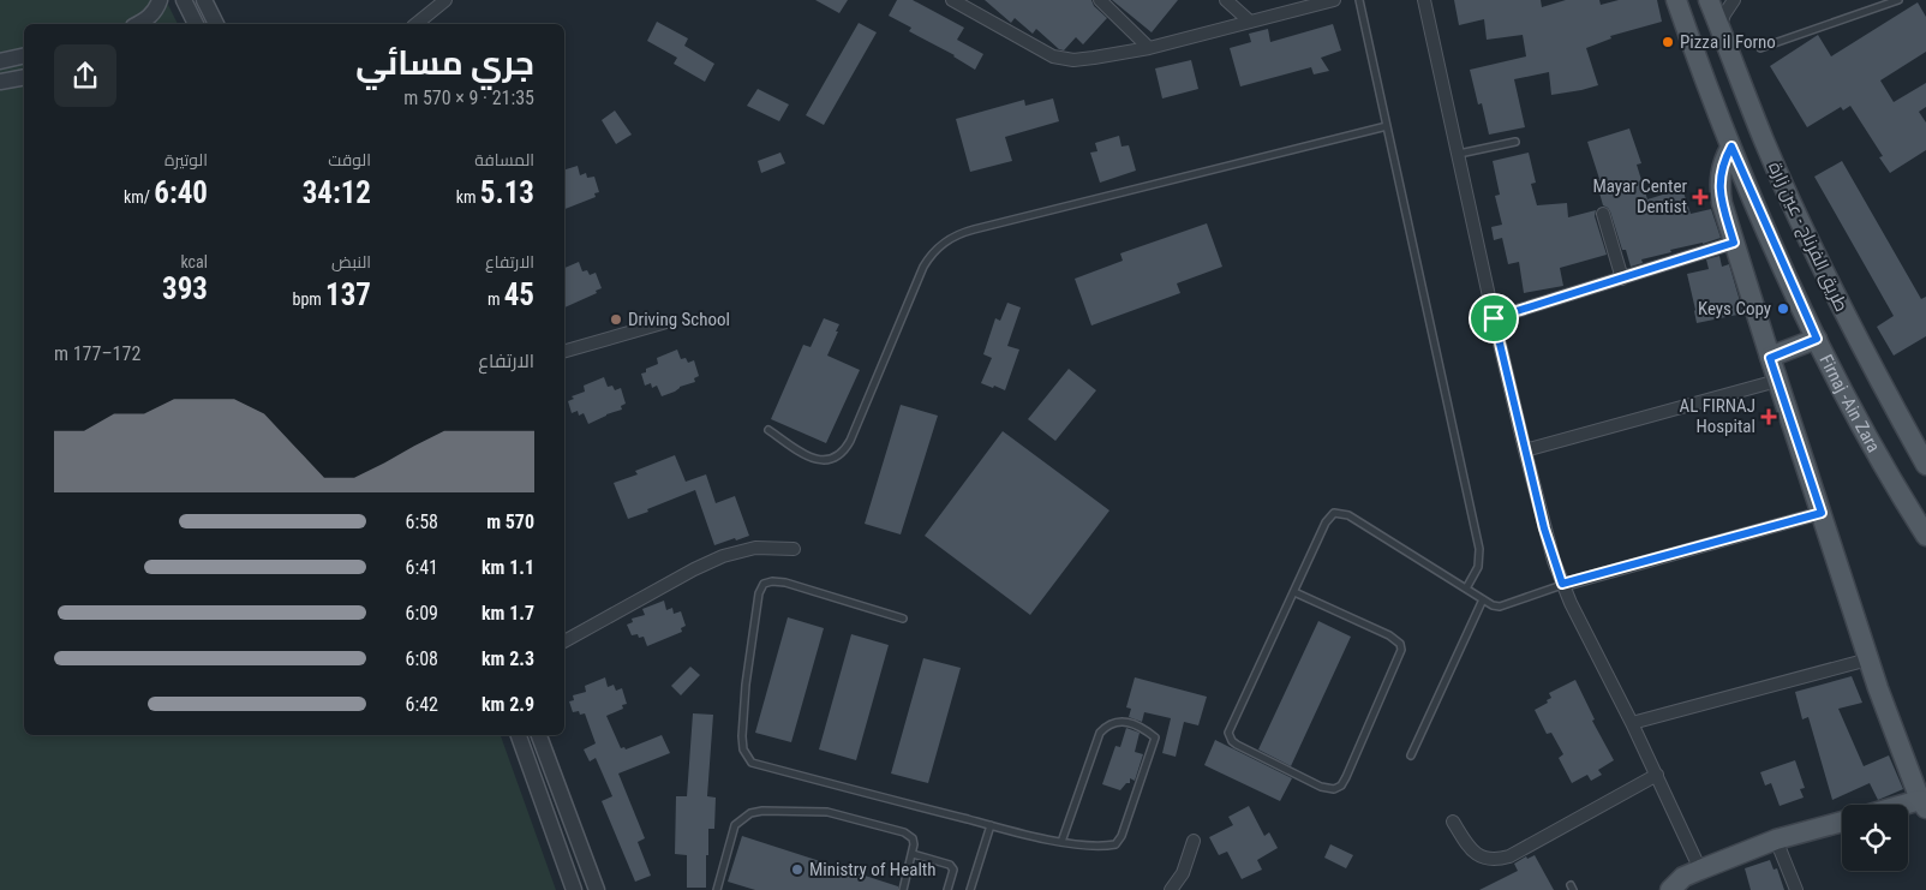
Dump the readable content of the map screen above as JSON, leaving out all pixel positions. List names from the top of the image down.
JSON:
{
  "streets": {
    "main road": ["طريق الفرناج - عين زارة", "Firnaj -Ain Zara"]
  },
  "places": {
    "other": [
      "Pizza il Forno",
      "Keys Copy",
      "Driving School",
      "Ministry of Health"
    ],
    "health": ["Mayar Center Dentist", "AL FIRNAJ Hospital"]
  },
  "page": {
    "heading": ["جري مسائي", "21:35 · 9 × 570 m"],
    "stats": [
      ["المسافة", "5.13 km"],
      ["الوقت", "34:12"],
      ["الوتيرة", "6:40 /km"],
      ["الارتفاع", "45 m"],
      ["النبض", "137 bpm"],
      ["kcal", "393"]
    ],
    "chart": ["الارتفاع", "172–177 m"],
    "list": [
      {
        "name": "570 m",
        "note": "6:58"
      },
      {
        "name": "1.1 km",
        "note": "6:41"
      },
      {
        "name": "1.7 km",
        "note": "6:09"
      },
      {
        "name": "2.3 km",
        "note": "6:08"
      },
      {
        "name": "2.9 km",
        "note": "6:42"
      }
    ]
  }
}
